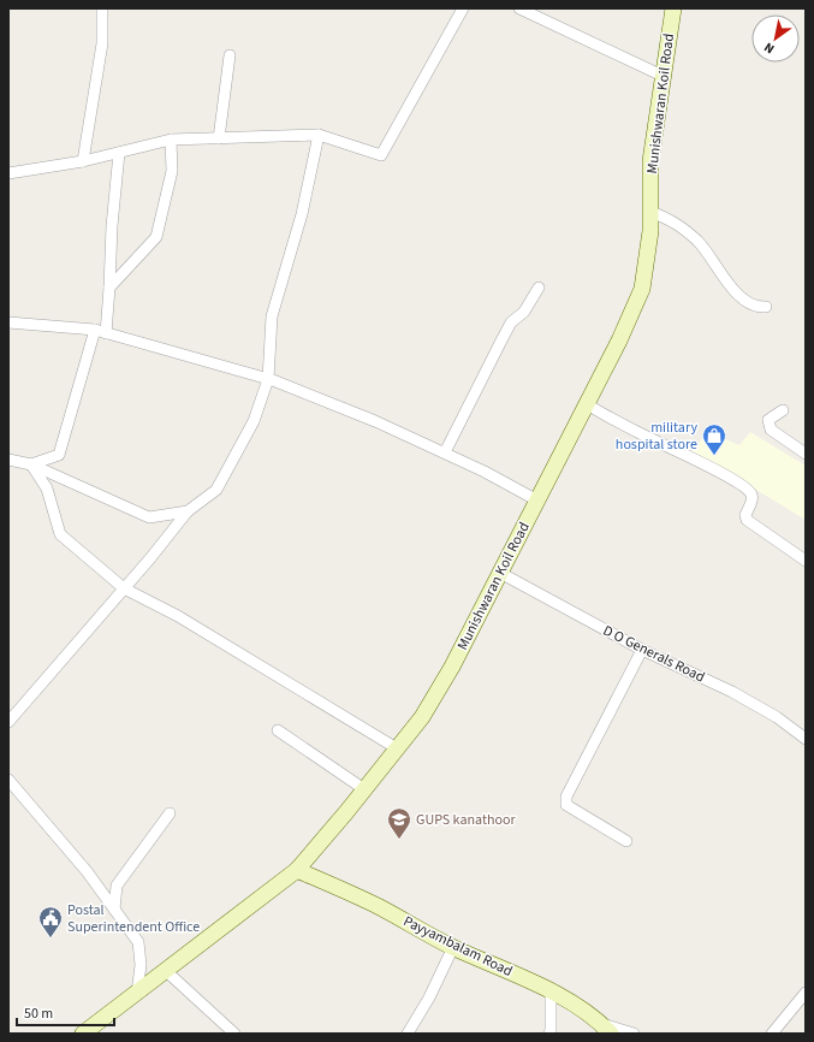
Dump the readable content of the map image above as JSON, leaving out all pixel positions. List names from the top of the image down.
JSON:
{
  "streets": {
    "main road": ["Munishwaran Koil Road", "Payyambalam Road"],
    "street": ["D O Generals Road"]
  },
  "crossings": [
    ["Munishwaran Koil Road", "D O Generals Road"],
    ["Munishwaran Koil Road", "Payyambalam Road"]
  ],
  "places": {
    "shop": ["military hospital store"],
    "school or university": ["GUPS kanathoor"],
    "public building": ["Postal Superintendent Office"]
  },
  "scale_bar": "50 m",
  "north": "bottom left"
}
